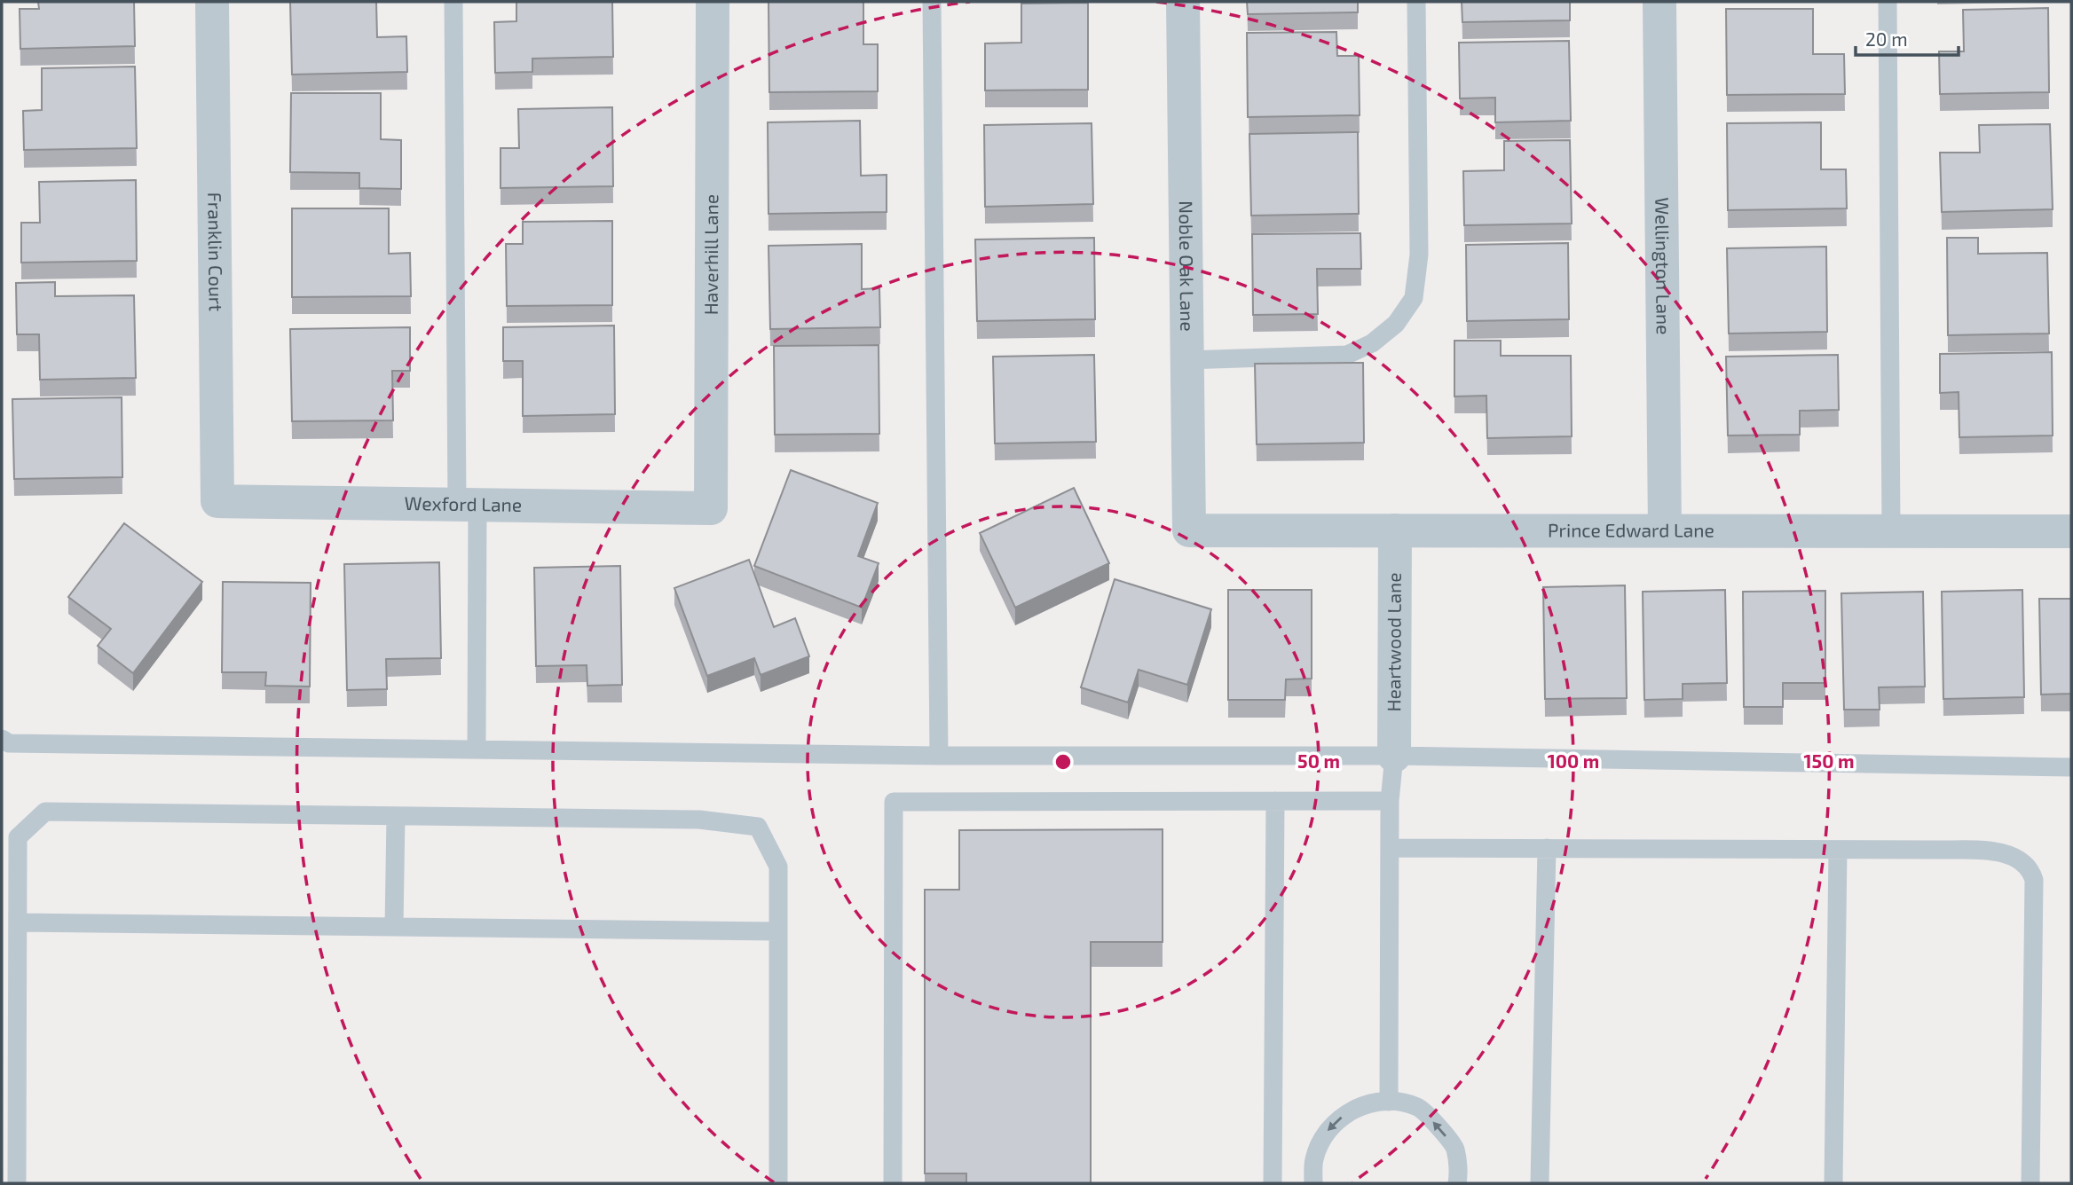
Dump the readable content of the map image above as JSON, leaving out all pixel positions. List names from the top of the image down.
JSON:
{
  "streets": {
    "street": [
      "Franklin Court",
      "Haverhill Lane",
      "Noble Oak Lane",
      "Wellington Lane",
      "Wexford Lane",
      "Prince Edward Lane",
      "Heartwood Lane"
    ]
  },
  "crossings": [
    ["Franklin Court", "Wexford Lane"],
    ["Haverhill Lane", "Wexford Lane"],
    ["Noble Oak Lane", "Prince Edward Lane"],
    ["Wellington Lane", "Prince Edward Lane"],
    ["Prince Edward Lane", "Heartwood Lane"]
  ],
  "scale_bar": "20 m",
  "rings": ["50 m", "100 m", "150 m"]
}
